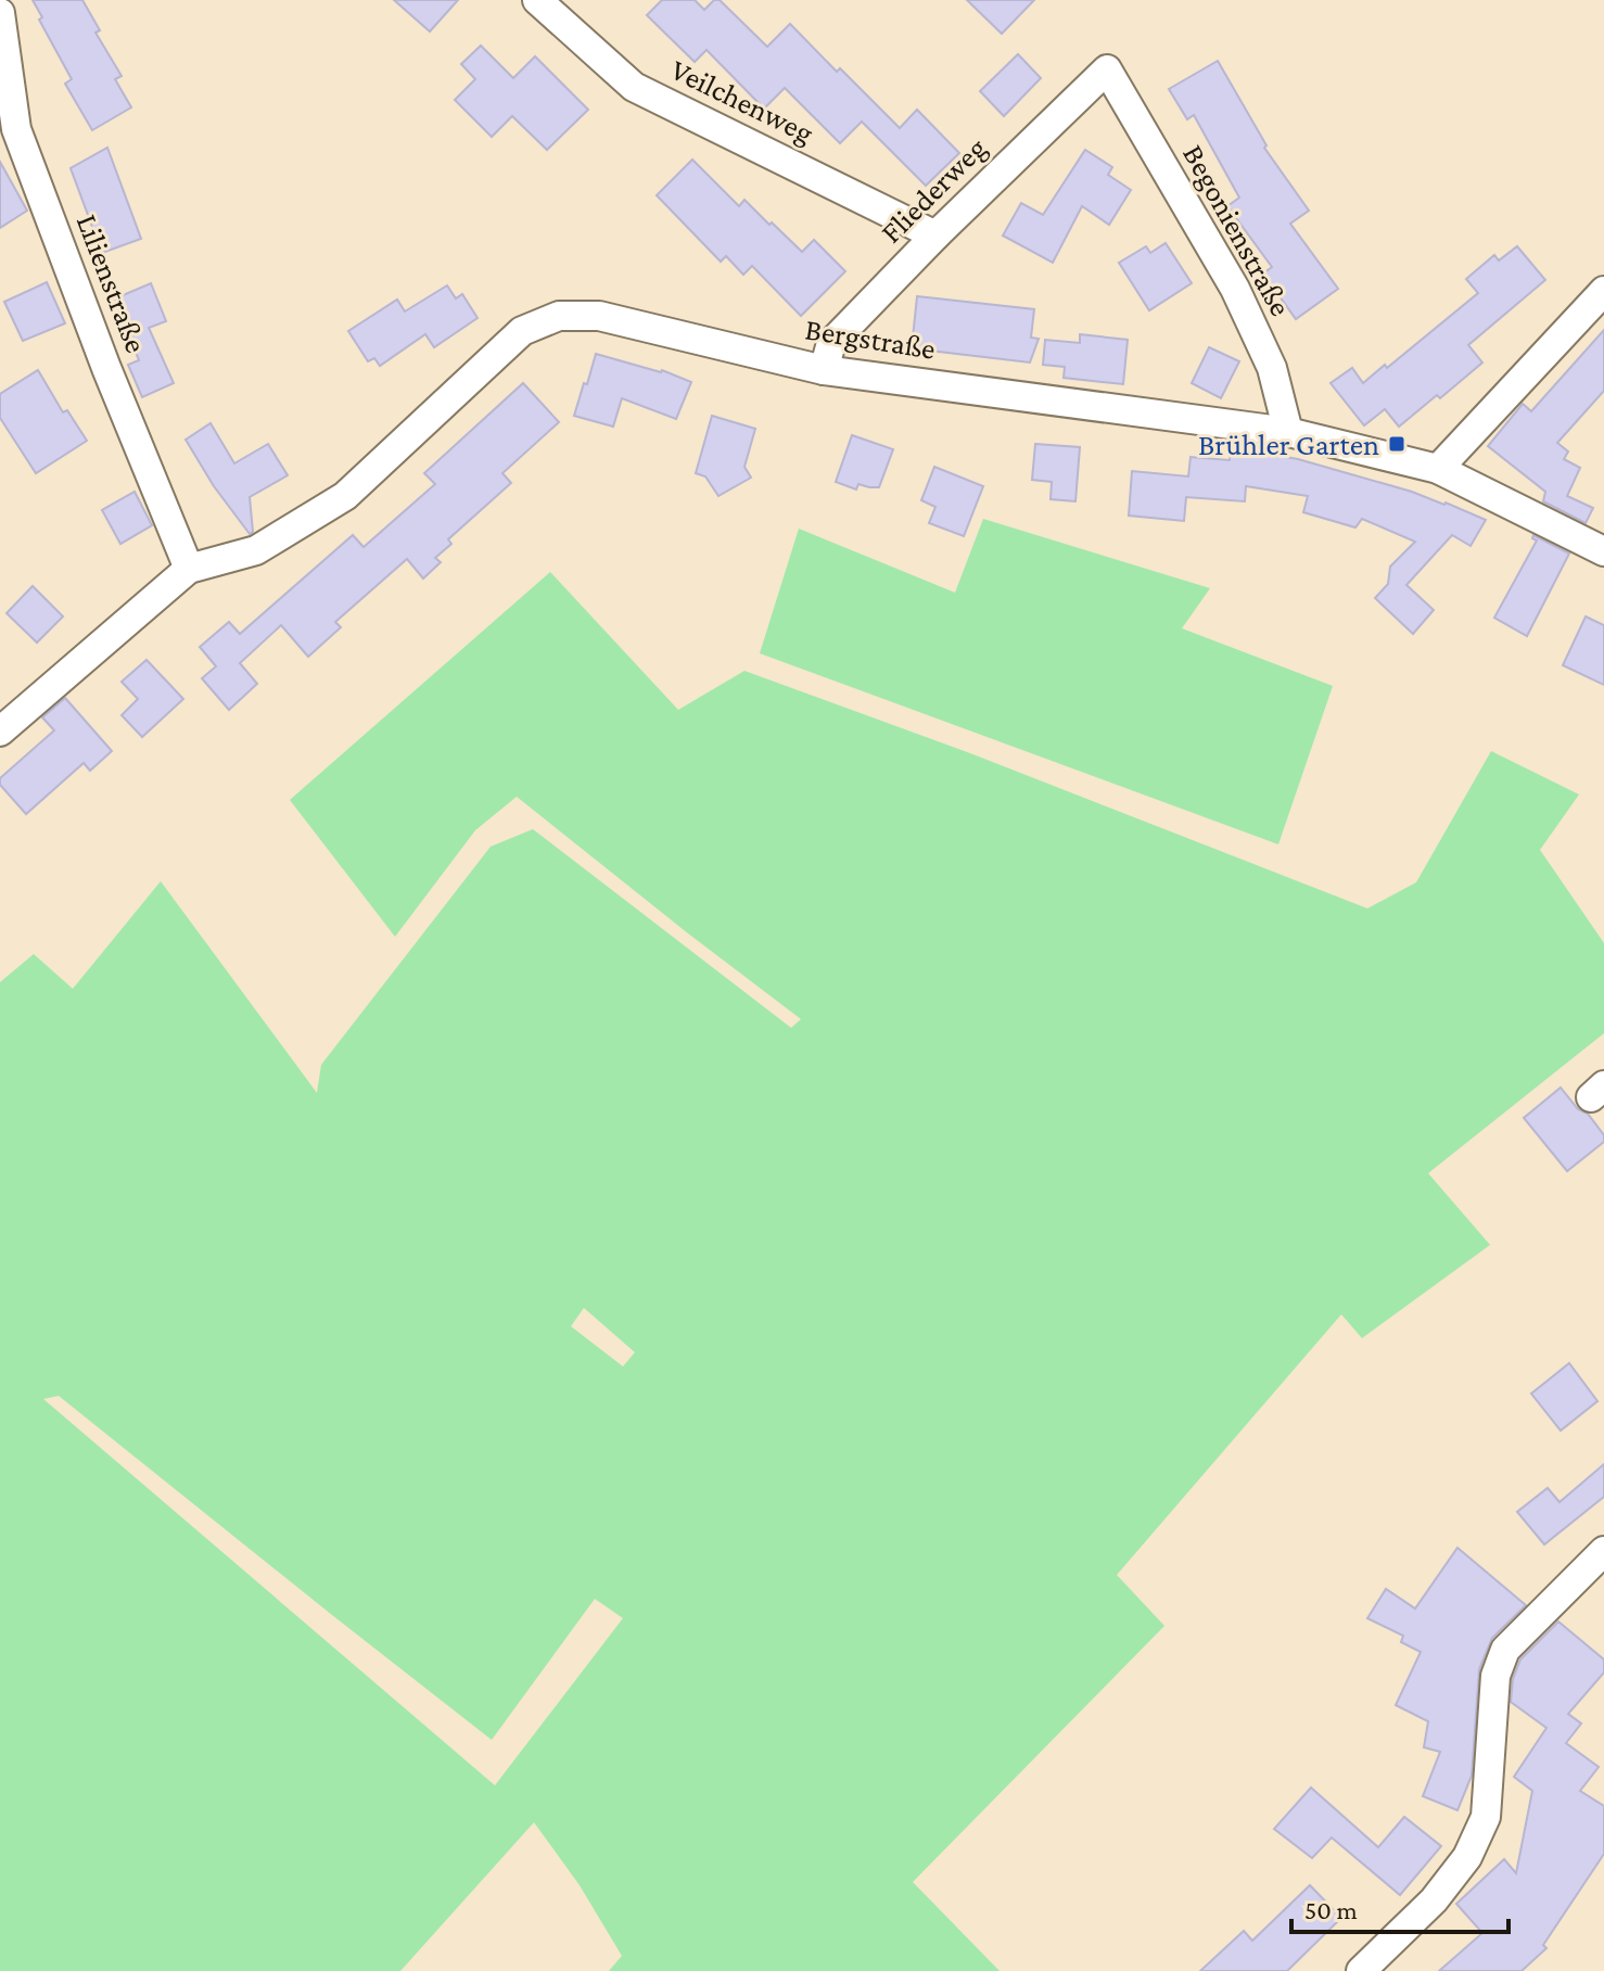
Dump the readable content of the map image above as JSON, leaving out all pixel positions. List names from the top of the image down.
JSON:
{
  "streets": {
    "street": [
      "Veilchenweg",
      "Fliederweg",
      "Begonienstraße",
      "Lilienstraße",
      "Bergstraße"
    ]
  },
  "crossings": [
    ["Veilchenweg", "Fliederweg"],
    ["Fliederweg", "Begonienstraße"],
    ["Fliederweg", "Bergstraße"],
    ["Begonienstraße", "Bergstraße"],
    ["Lilienstraße", "Bergstraße"]
  ],
  "places": {
    "transit": ["Brühler Garten"]
  },
  "scale_bar": "50 m"
}
